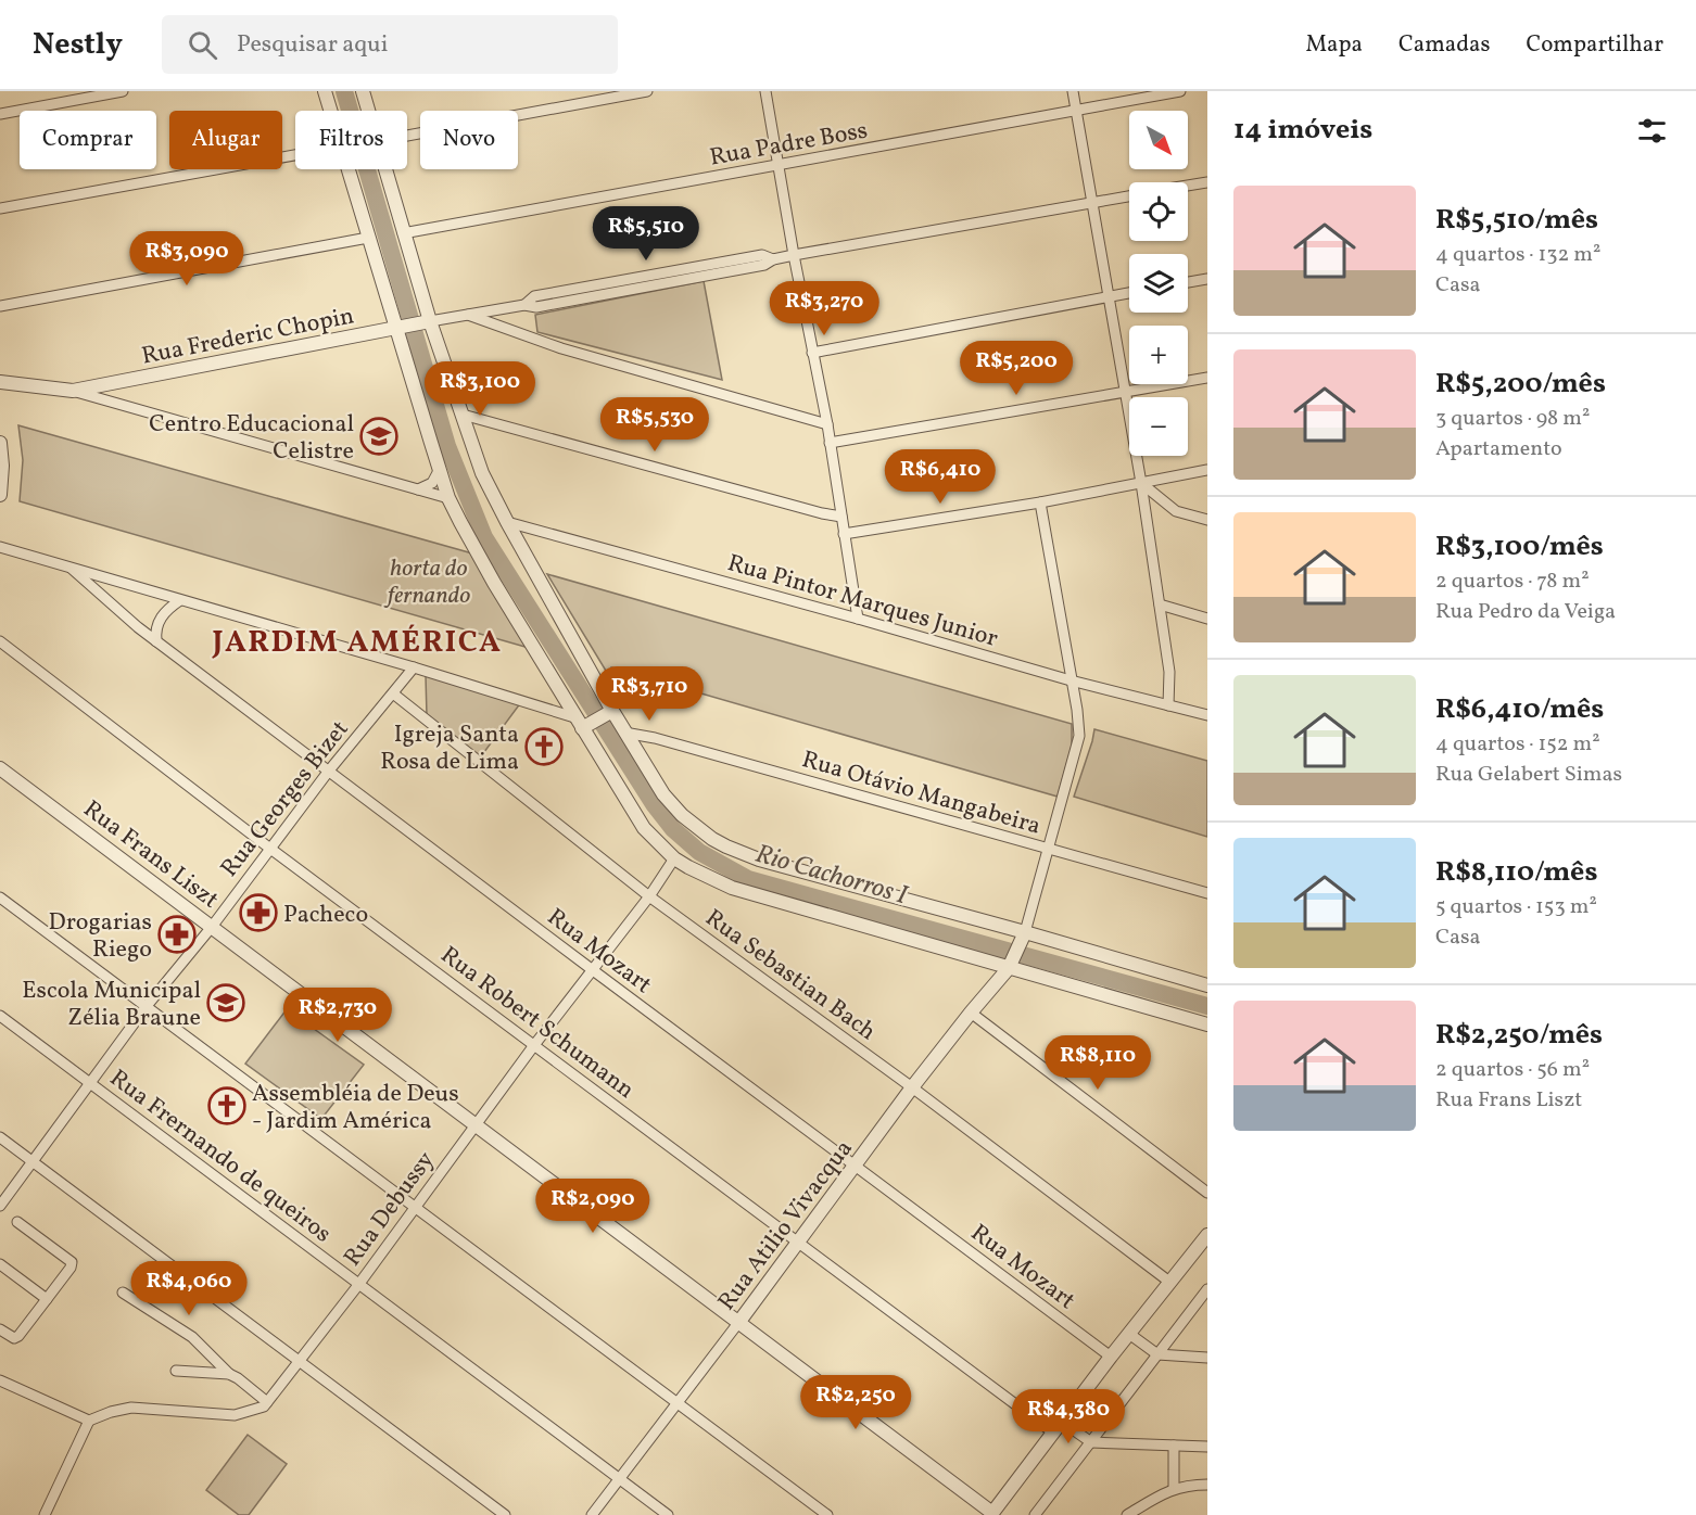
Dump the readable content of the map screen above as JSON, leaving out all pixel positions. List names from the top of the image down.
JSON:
{
  "streets": {
    "street": [
      "Rua Padre Boss",
      "Rua Frederic Chopin",
      "Rua Pintor Marques Junior",
      "Rua Otávio Mangabeira",
      "Rua Georges Bizet",
      "Rua Frans Liszt",
      "Rua Mozart",
      "Rua Sebastian Bach",
      "Rua Robert Schumann",
      "Rua Frernando de queiros",
      "Rua Debussy",
      "Rua Atilio Vivacqua"
    ]
  },
  "crossings": [
    ["Rua Georges Bizet", "Rua Frans Liszt"],
    ["Rua Georges Bizet", "Rua Mozart"],
    ["Rua Georges Bizet", "Rua Sebastian Bach"],
    ["Rua Georges Bizet", "Rua Robert Schumann"],
    ["Rua Georges Bizet", "Rua Frernando de queiros"],
    ["Rua Frans Liszt", "Rua Debussy"],
    ["Rua Frans Liszt", "Rua Atilio Vivacqua"],
    ["Rua Mozart", "Rua Debussy"],
    ["Rua Mozart", "Rua Atilio Vivacqua"],
    ["Rua Sebastian Bach", "Rua Debussy"],
    ["Rua Sebastian Bach", "Rua Atilio Vivacqua"],
    ["Rua Robert Schumann", "Rua Debussy"],
    ["Rua Robert Schumann", "Rua Atilio Vivacqua"],
    ["Rua Frernando de queiros", "Rua Debussy"],
    ["Rua Frernando de queiros", "Rua Atilio Vivacqua"]
  ],
  "districts": ["JARDIM AMÉRICA"],
  "water": ["Rio Cachorros I"],
  "parks": ["horta do fernando"],
  "places": {
    "school or university": ["Centro Educacional Celistre", "Escola Municipal Zélia Braune"],
    "church": ["Igreja Santa Rosa de Lima", "Assembléia de Deus - Jardim América"],
    "pharmacy": ["Pacheco", "Drogarias Riego"]
  },
  "north": "bottom right",
  "page": {
    "header": "Nestly",
    "search": "Pesquisar aqui",
    "nav": ["Mapa", "Camadas", "Compartilhar"],
    "heading": "14 imóveis",
    "map_buttons": ["+", "−"],
    "chip": [
      "Comprar",
      "Alugar",
      "Filtros",
      "Novo"
    ],
    "list": [
      {
        "name": "R$5,510/mês",
        "note": "4 quartos · 132 m² · Casa"
      },
      {
        "name": "R$5,200/mês",
        "note": "3 quartos · 98 m² · Apartamento"
      },
      {
        "name": "R$3,100/mês",
        "note": "2 quartos · 78 m² · Rua Pedro da Veiga"
      },
      {
        "name": "R$6,410/mês",
        "note": "4 quartos · 152 m² · Rua Gelabert Simas"
      },
      {
        "name": "R$8,110/mês",
        "note": "5 quartos · 153 m² · Casa"
      },
      {
        "name": "R$2,250/mês",
        "note": "2 quartos · 56 m² · Rua Frans Liszt"
      }
    ],
    "price": [
      "R$5,510",
      "R$3,090",
      "R$3,270",
      "R$5,200",
      "R$3,100",
      "R$5,530",
      "R$6,410",
      "R$3,710",
      "R$2,730",
      "R$8,110",
      "R$2,090",
      "R$4,060",
      "R$2,250",
      "R$4,380"
    ]
  }
}
